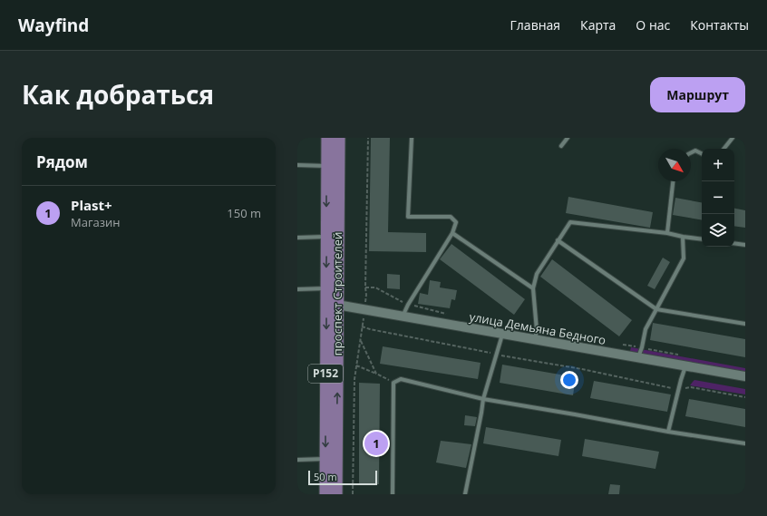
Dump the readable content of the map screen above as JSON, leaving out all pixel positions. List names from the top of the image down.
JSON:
{
  "streets": {
    "main road": ["проспект Строителей", "Р152"],
    "street": ["улица Демьяна Бедного"]
  },
  "crossings": [
    ["проспект Строителей", "улица Демьяна Бедного"]
  ],
  "scale_bar": "50 m",
  "north": "bottom right",
  "page": {
    "header": "Wayfind",
    "nav": [
      "Главная",
      "Карта",
      "О нас",
      "Контакты"
    ],
    "title": "Как добраться",
    "buttons": "Маршрут",
    "heading": "Рядом",
    "map_buttons": ["+", "−"],
    "list": [
      {
        "mark": "1",
        "name": "Plast+",
        "note": "Магазин",
        "value": "150 m"
      }
    ],
    "pins": "1",
    "scale": "50 m"
  }
}
